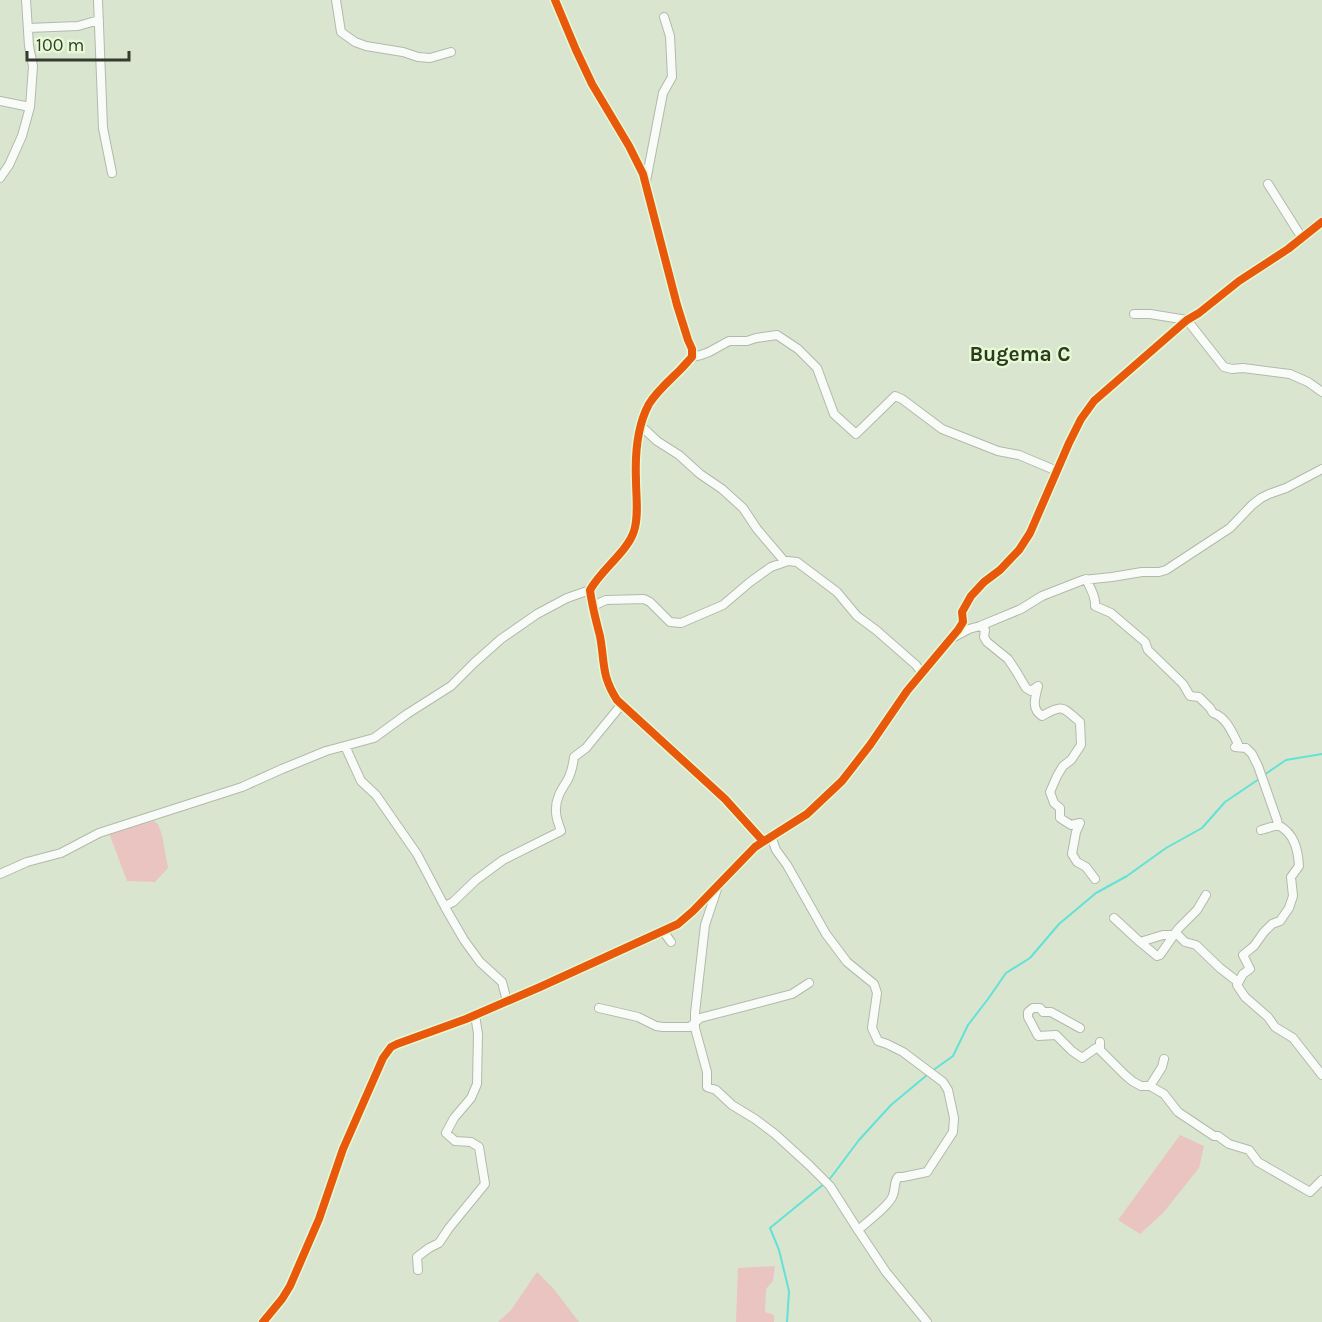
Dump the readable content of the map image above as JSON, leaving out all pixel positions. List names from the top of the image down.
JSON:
{
  "districts": ["Bugema C"],
  "scale_bar": "100 m"
}
